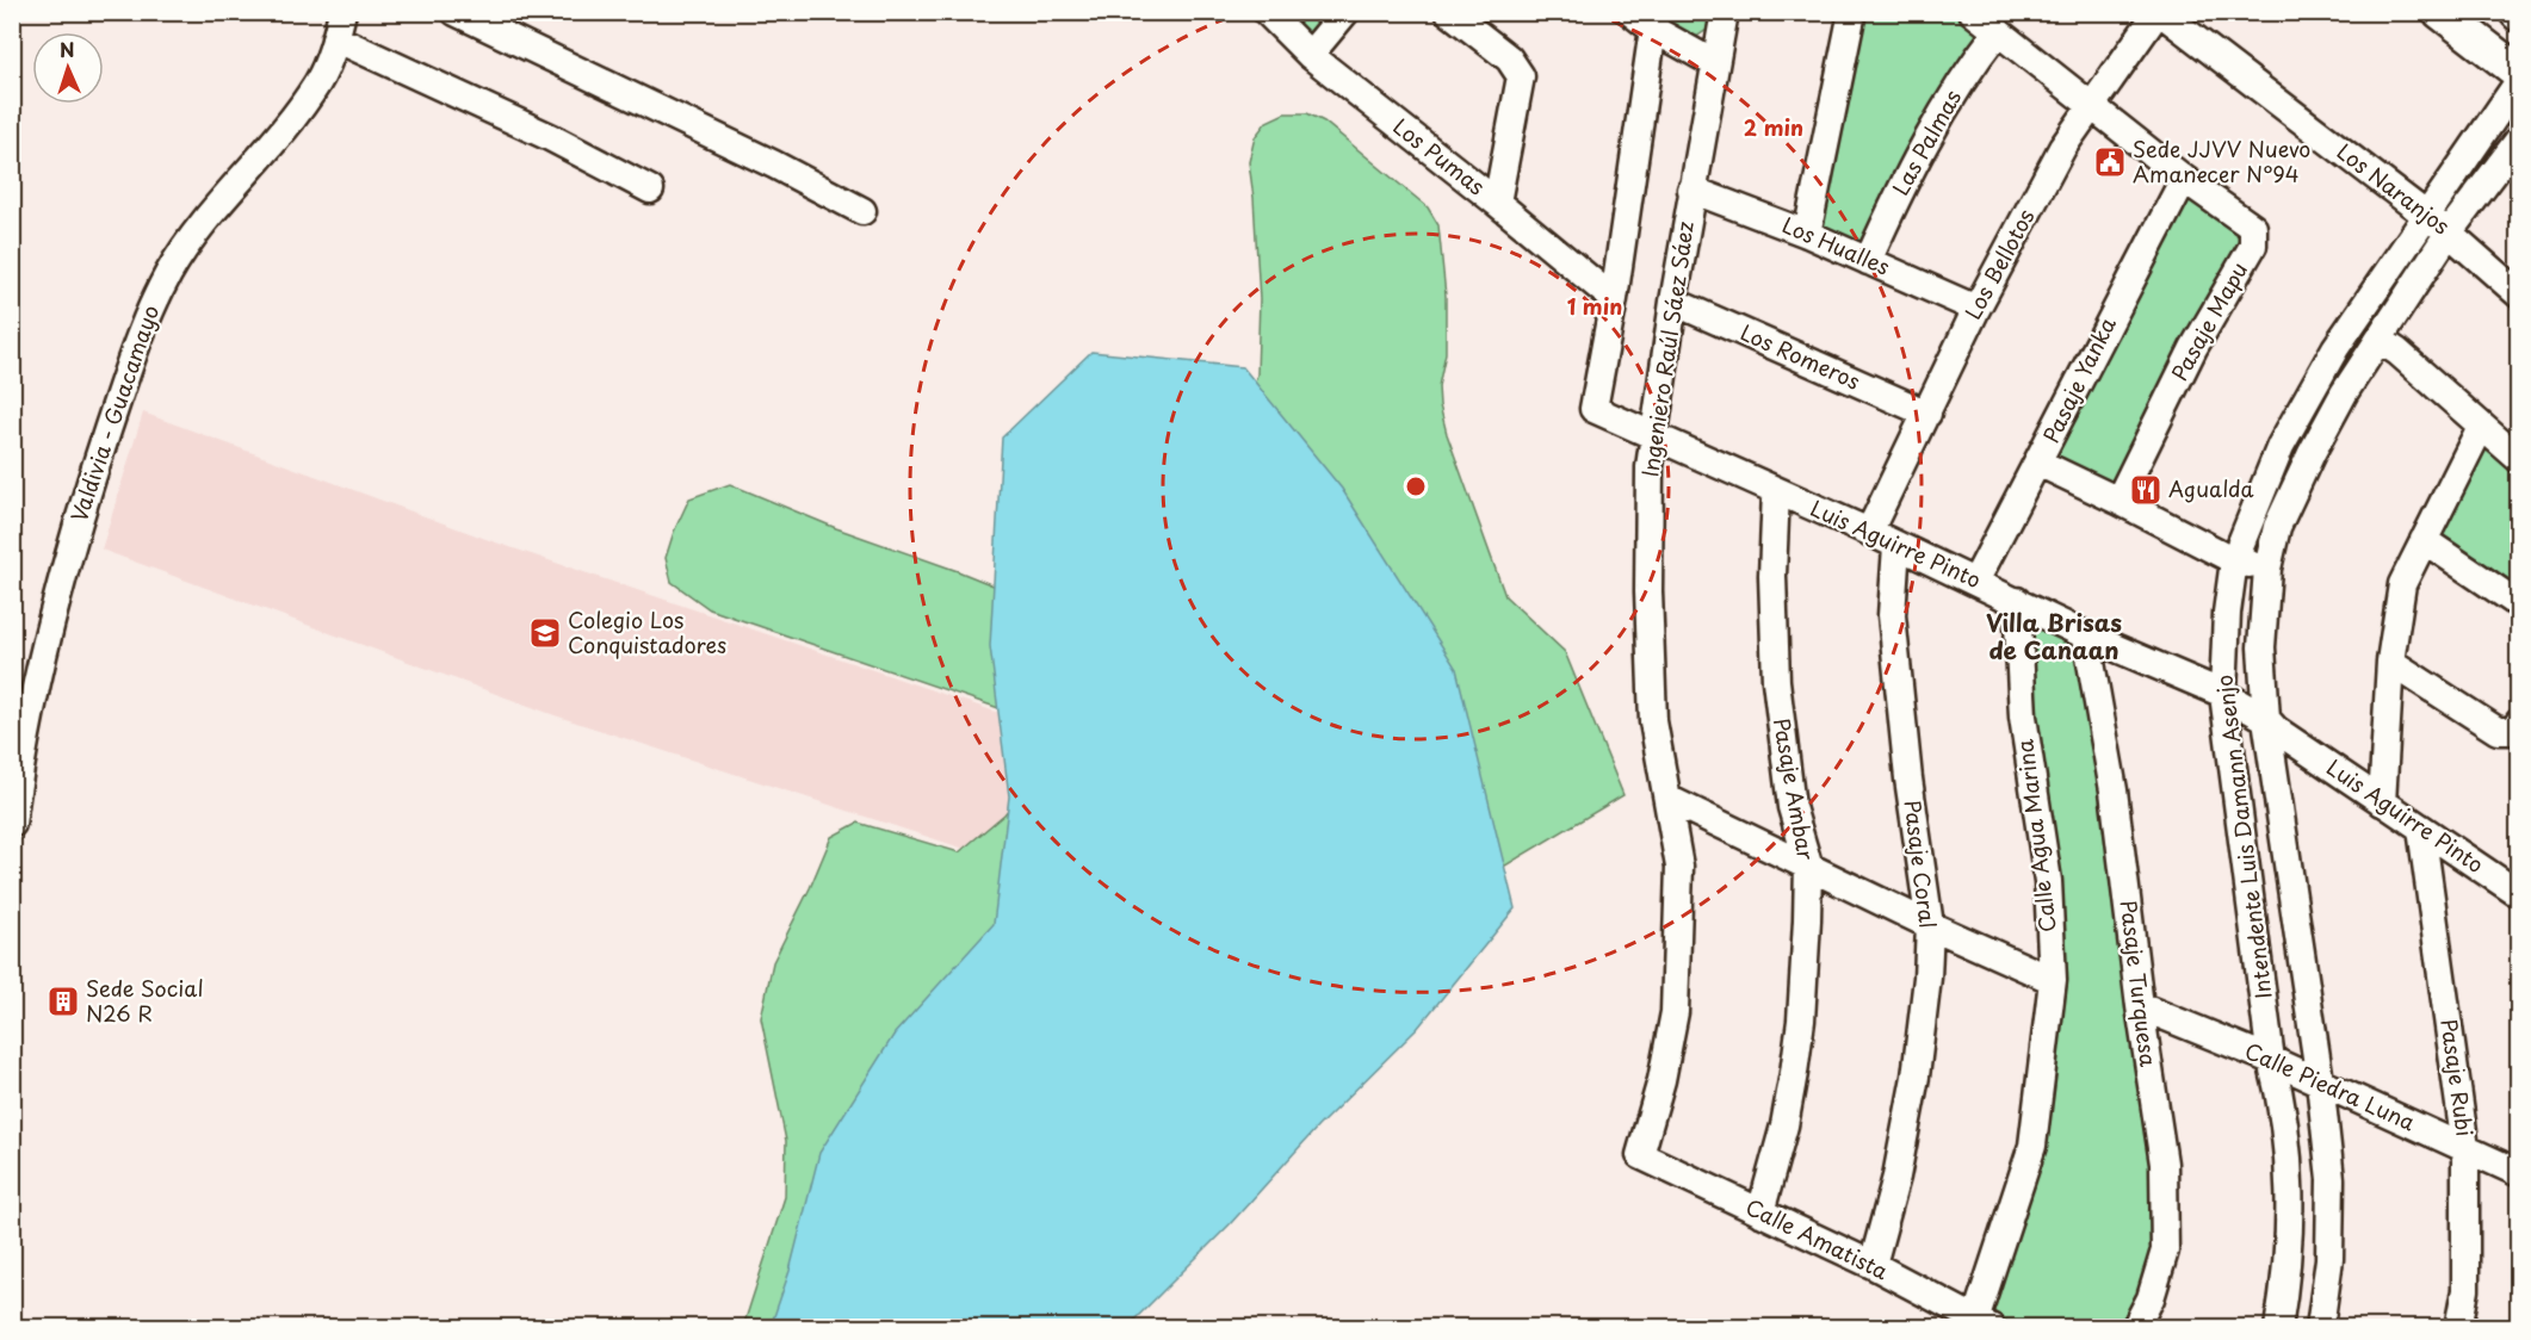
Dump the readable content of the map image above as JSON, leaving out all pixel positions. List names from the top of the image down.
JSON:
{
  "streets": {
    "street": [
      "Las Palmas",
      "Los Pumas",
      "Los Naranjos",
      "Los Hualles",
      "Los Bellotos",
      "Pasaje Mapu",
      "Ingeniero Raúl Sáez Sáez",
      "Los Romeros",
      "Pasaje Yanka",
      "Valdivia - Guacamayo",
      "Luis Aguirre Pinto",
      "Pasaje Ambar",
      "Calle Agua Marina",
      "Intendente Luis Damann Asenjo",
      "Pasaje Coral",
      "Pasaje Turquesa",
      "Pasaje Rubi",
      "Calle Piedra Luna",
      "Calle Amatista"
    ]
  },
  "crossings": [
    ["Las Palmas", "Los Hualles"],
    ["Las Palmas", "Pasaje Mapu"],
    ["Los Pumas", "Luis Aguirre Pinto"],
    ["Los Naranjos", "Los Bellotos"],
    ["Los Naranjos", "Intendente Luis Damann Asenjo"],
    ["Los Hualles", "Los Bellotos"],
    ["Los Hualles", "Ingeniero Raúl Sáez Sáez"],
    ["Los Bellotos", "Pasaje Mapu"],
    ["Los Bellotos", "Los Romeros"],
    ["Los Bellotos", "Luis Aguirre Pinto"],
    ["Pasaje Mapu", "Pasaje Yanka"],
    ["Ingeniero Raúl Sáez Sáez", "Los Romeros"],
    ["Ingeniero Raúl Sáez Sáez", "Luis Aguirre Pinto"],
    ["Ingeniero Raúl Sáez Sáez", "Calle Amatista"],
    ["Pasaje Yanka", "Luis Aguirre Pinto"],
    ["Luis Aguirre Pinto", "Pasaje Ambar"],
    ["Luis Aguirre Pinto", "Calle Agua Marina"],
    ["Luis Aguirre Pinto", "Intendente Luis Damann Asenjo"],
    ["Luis Aguirre Pinto", "Pasaje Coral"],
    ["Luis Aguirre Pinto", "Pasaje Turquesa"],
    ["Luis Aguirre Pinto", "Pasaje Rubi"],
    ["Pasaje Ambar", "Calle Amatista"],
    ["Calle Agua Marina", "Calle Amatista"],
    ["Intendente Luis Damann Asenjo", "Calle Piedra Luna"],
    ["Pasaje Coral", "Calle Amatista"],
    ["Pasaje Turquesa", "Calle Piedra Luna"],
    ["Pasaje Rubi", "Calle Piedra Luna"]
  ],
  "districts": ["Villa Brisas de Canaan"],
  "places": {
    "public building": ["Sede JJVV Nuevo Amanecer N°94"],
    "restaurant": ["Agualda"],
    "school or university": ["Colegio Los Conquistadores"],
    "building": ["Sede Social N26 R"]
  },
  "north": "top",
  "rings": ["2 min", "1 min"]
}
